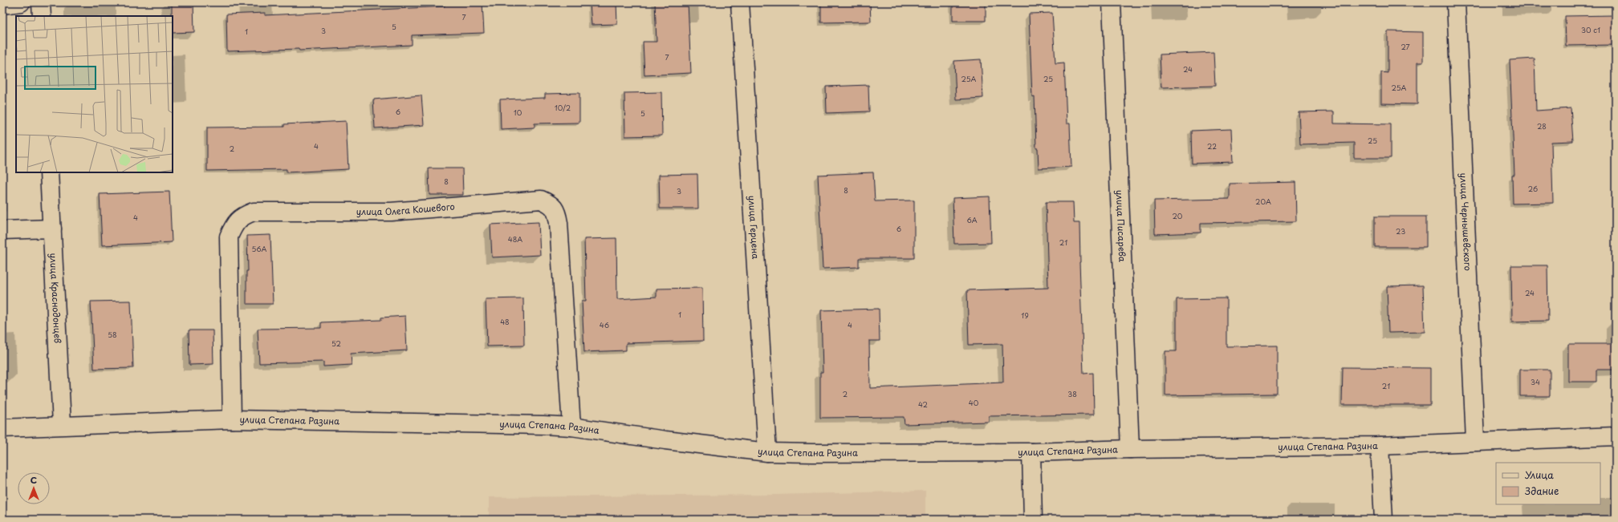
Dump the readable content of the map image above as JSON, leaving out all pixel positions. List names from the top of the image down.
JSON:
{
  "streets": {
    "street": [
      "улица Олега Кошевого",
      "улица Чернышевского",
      "улица Писарева",
      "улица Герцена",
      "улица Краснодонцев",
      "улица Степана Разина"
    ]
  },
  "crossings": [
    ["улица Олега Кошевого", "улица Степана Разина"],
    ["улица Чернышевского", "улица Степана Разина"],
    ["улица Писарева", "улица Степана Разина"],
    ["улица Герцена", "улица Степана Разина"],
    ["улица Краснодонцев", "улица Степана Разина"]
  ],
  "house_numbers": [
    "7",
    "5",
    "30 с1",
    "3",
    "1",
    "27",
    "7",
    "24",
    "25А",
    "25",
    "25А",
    "10/2",
    "6",
    "10",
    "5",
    "28",
    "25",
    "4",
    "22",
    "2",
    "8",
    "26",
    "8",
    "3",
    "20А",
    "20",
    "4",
    "6А",
    "6",
    "23",
    "48А",
    "21",
    "56А",
    "24",
    "1",
    "19",
    "48",
    "46",
    "4",
    "58",
    "52",
    "34",
    "21",
    "2",
    "38",
    "40",
    "42"
  ],
  "legend": ["Улица", "Здание"],
  "north": "top"
}
